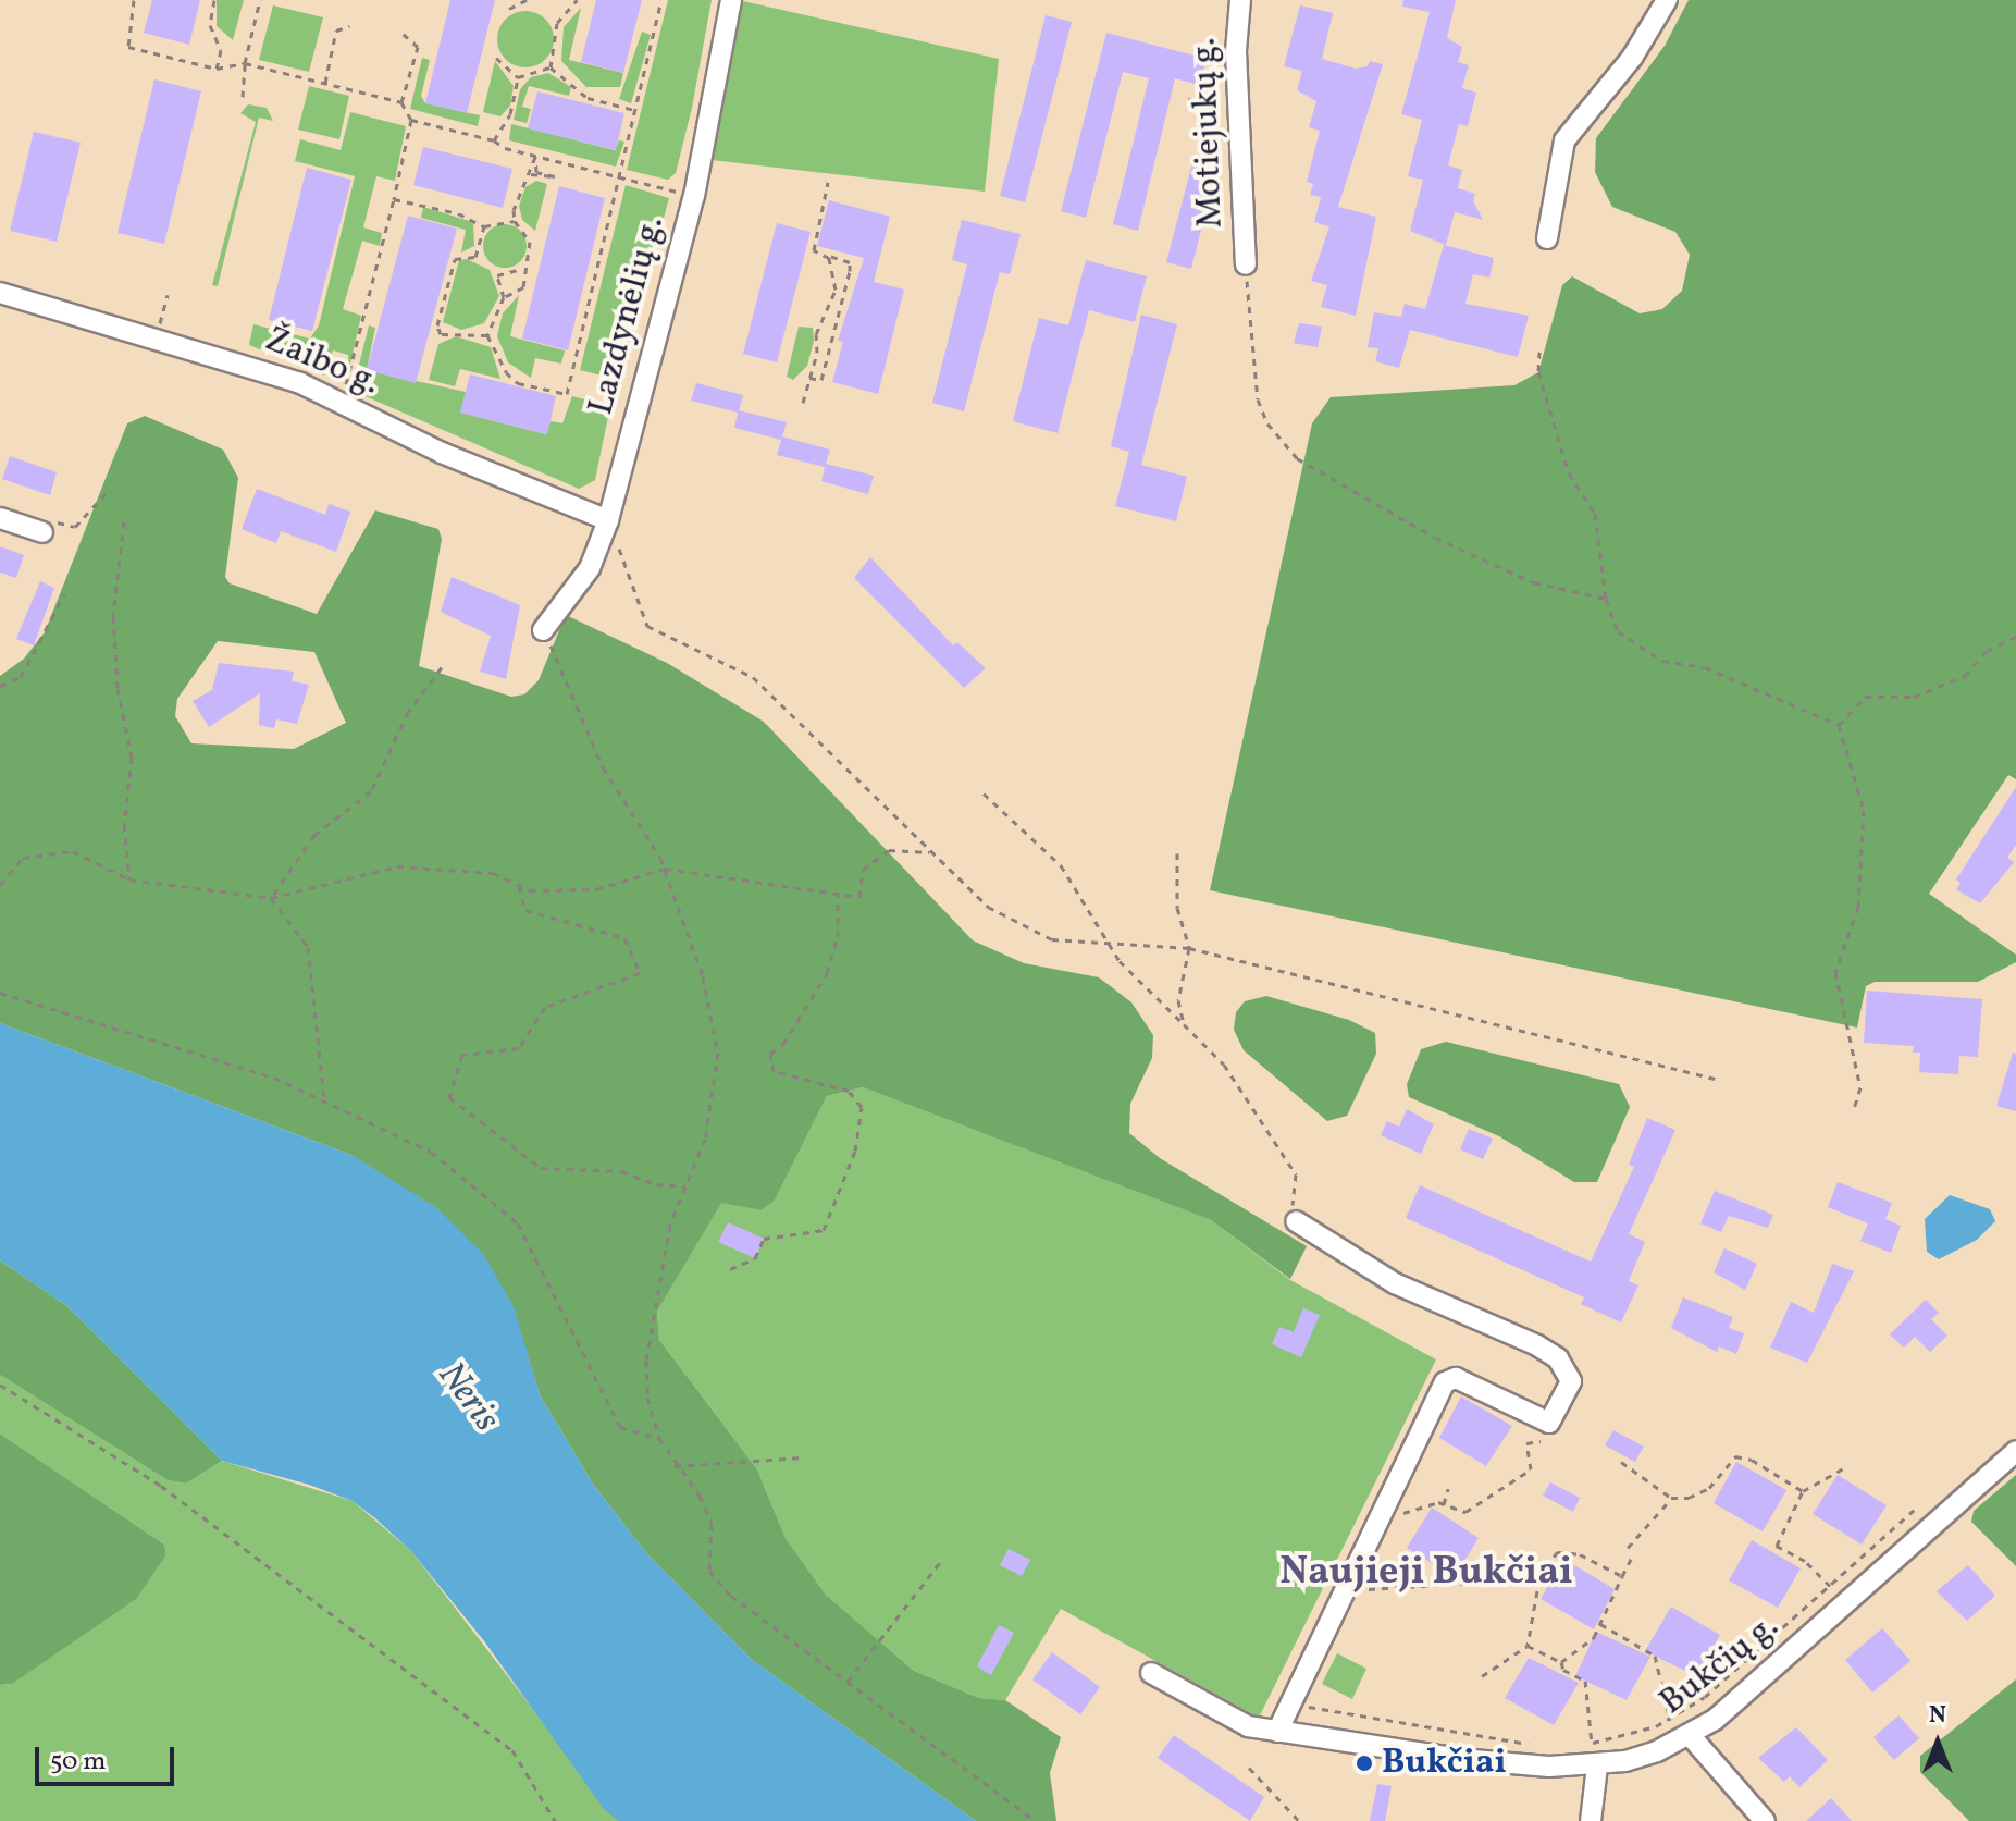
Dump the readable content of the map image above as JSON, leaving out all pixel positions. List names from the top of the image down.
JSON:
{
  "streets": {
    "street": [
      "Motiejukų g.",
      "Lazdynėlių g.",
      "Žaibo g.",
      "Bukčių g."
    ]
  },
  "crossings": [
    ["Lazdynėlių g.", "Žaibo g."]
  ],
  "districts": ["Naujieji Bukčiai"],
  "water": ["Neris"],
  "places": ["Bukčiai"],
  "scale_bar": "50 m",
  "north": "top"
}
